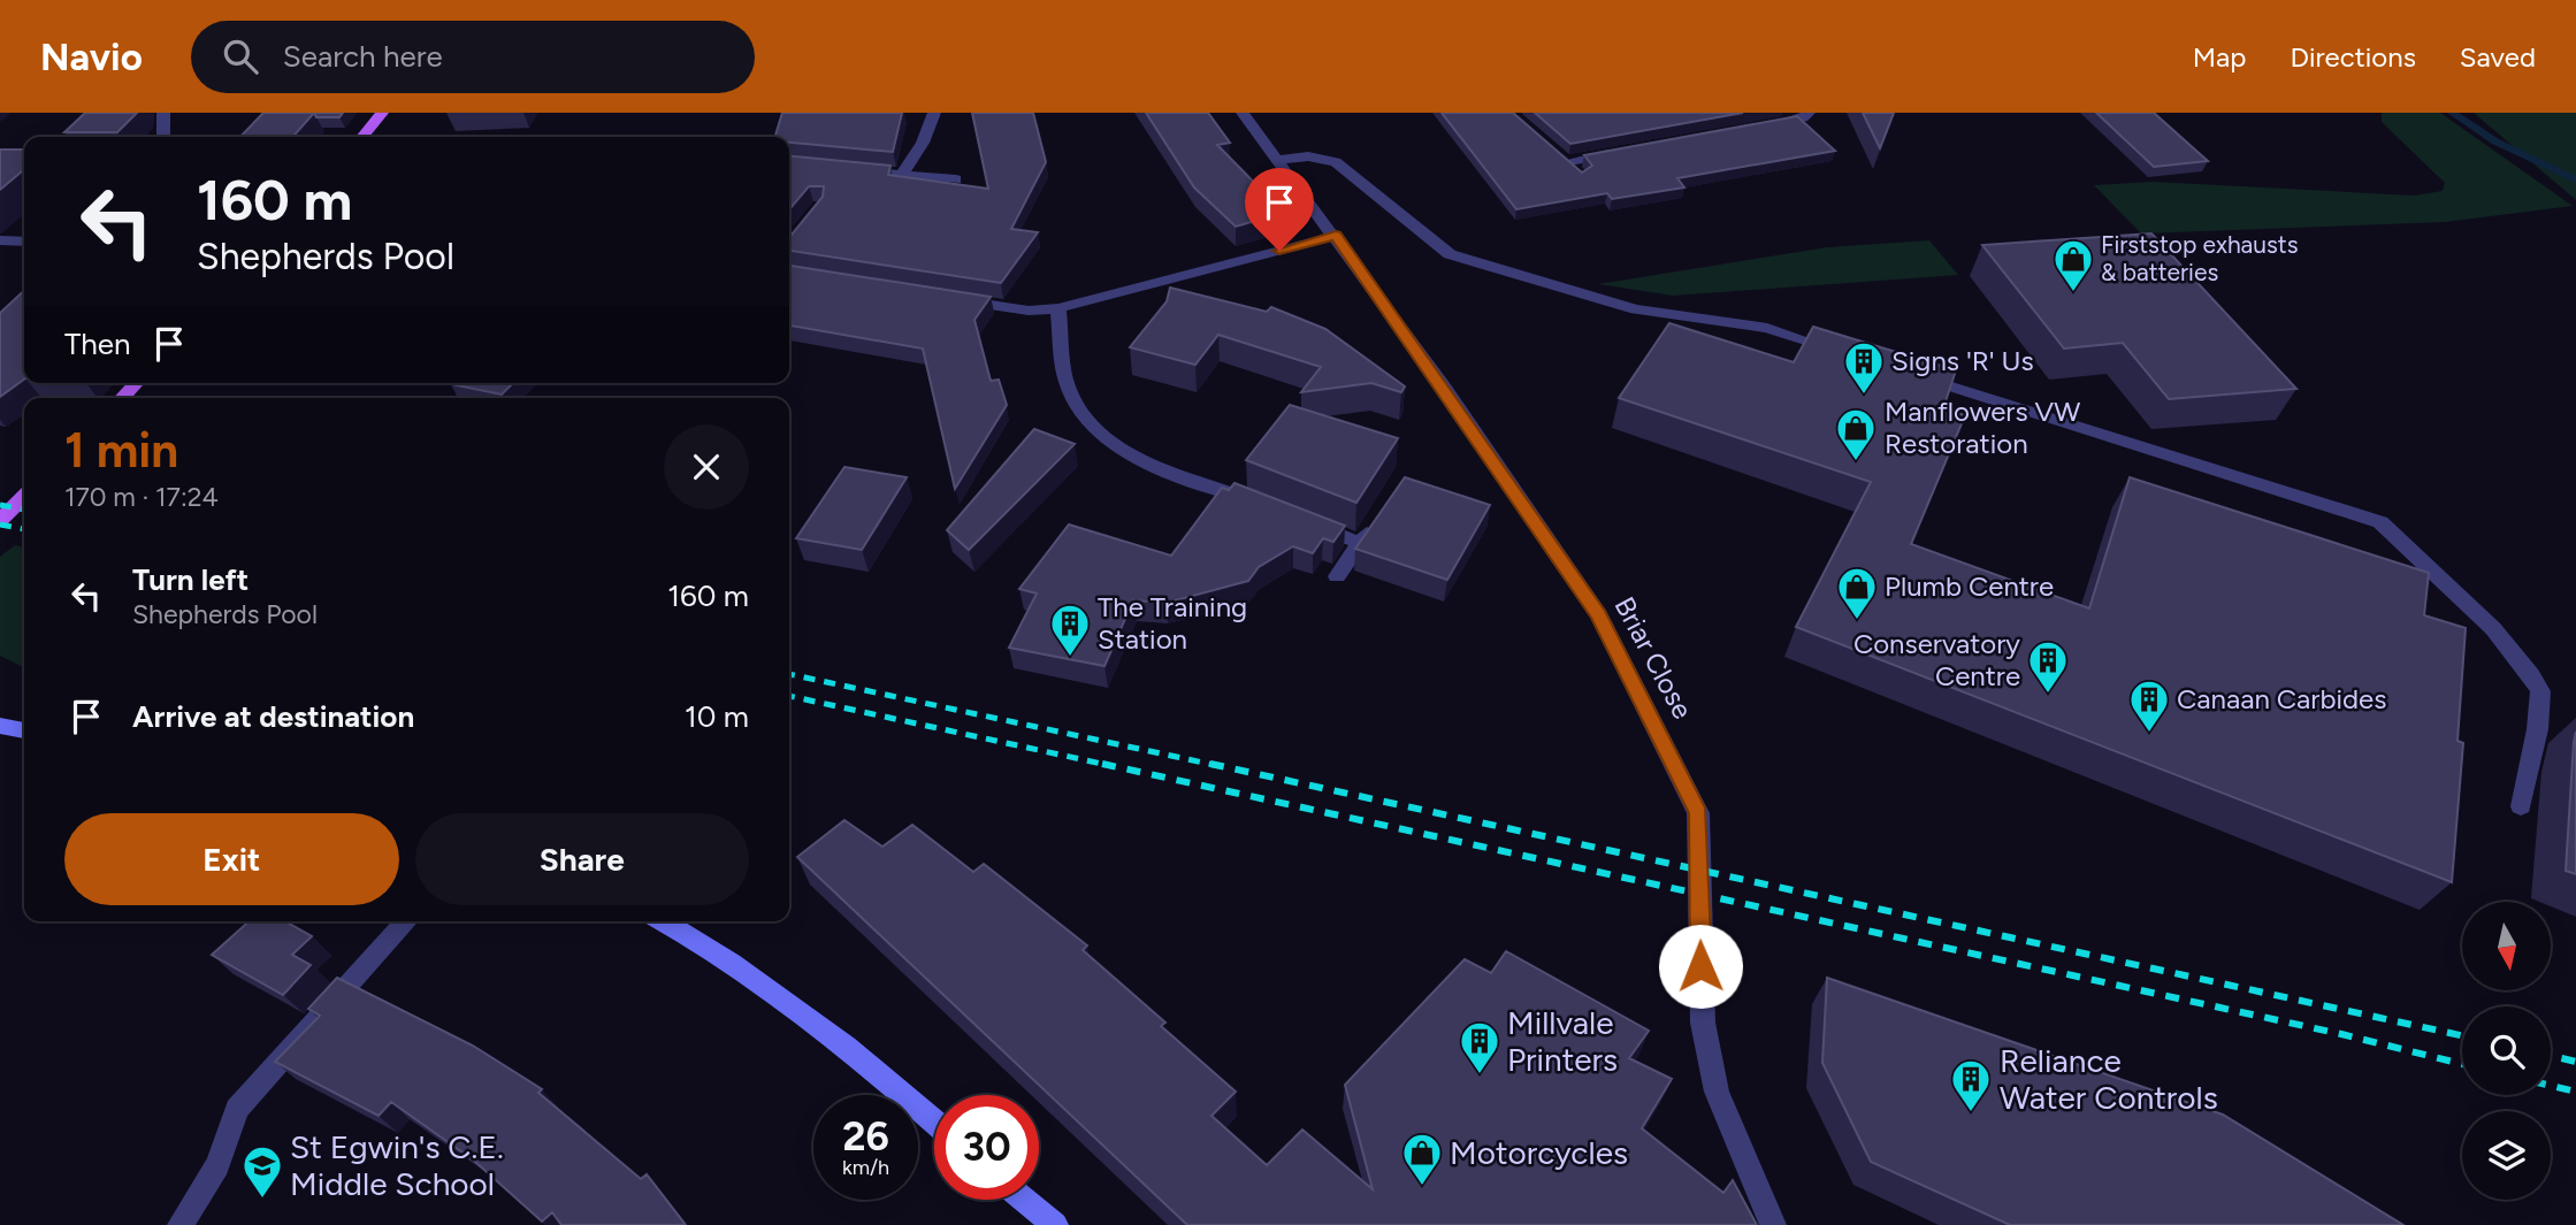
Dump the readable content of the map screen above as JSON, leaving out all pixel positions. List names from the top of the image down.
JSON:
{
  "streets": {
    "street": ["Briar Close"]
  },
  "places": {
    "shop": [
      "Firststop exhausts & batteries",
      "Manflowers VW Restoration",
      "Plumb Centre",
      "Motorcycles"
    ],
    "building": [
      "Signs 'R' Us",
      "The Training Station",
      "Conservatory Centre",
      "Canaan Carbides",
      "Millvale Printers",
      "Reliance Water Controls"
    ],
    "school or university": ["St Egwin's C.E. Middle School"]
  },
  "north": "bottom",
  "page": {
    "header": "Navio",
    "search": "Search here",
    "nav": ["Map", "Directions", "Saved"],
    "turn": ["160 m", "Shepherds Pool"],
    "then": "Then",
    "heading": ["1 min", "170 m · 17:24"],
    "list": [
      {
        "name": "Turn left",
        "note": "Shepherds Pool",
        "value": "160 m"
      },
      {
        "name": "Arrive at destination",
        "value": "10 m"
      }
    ],
    "buttons": ["Exit", "Share"],
    "speed": "26 km/h",
    "limit": "30"
  }
}
